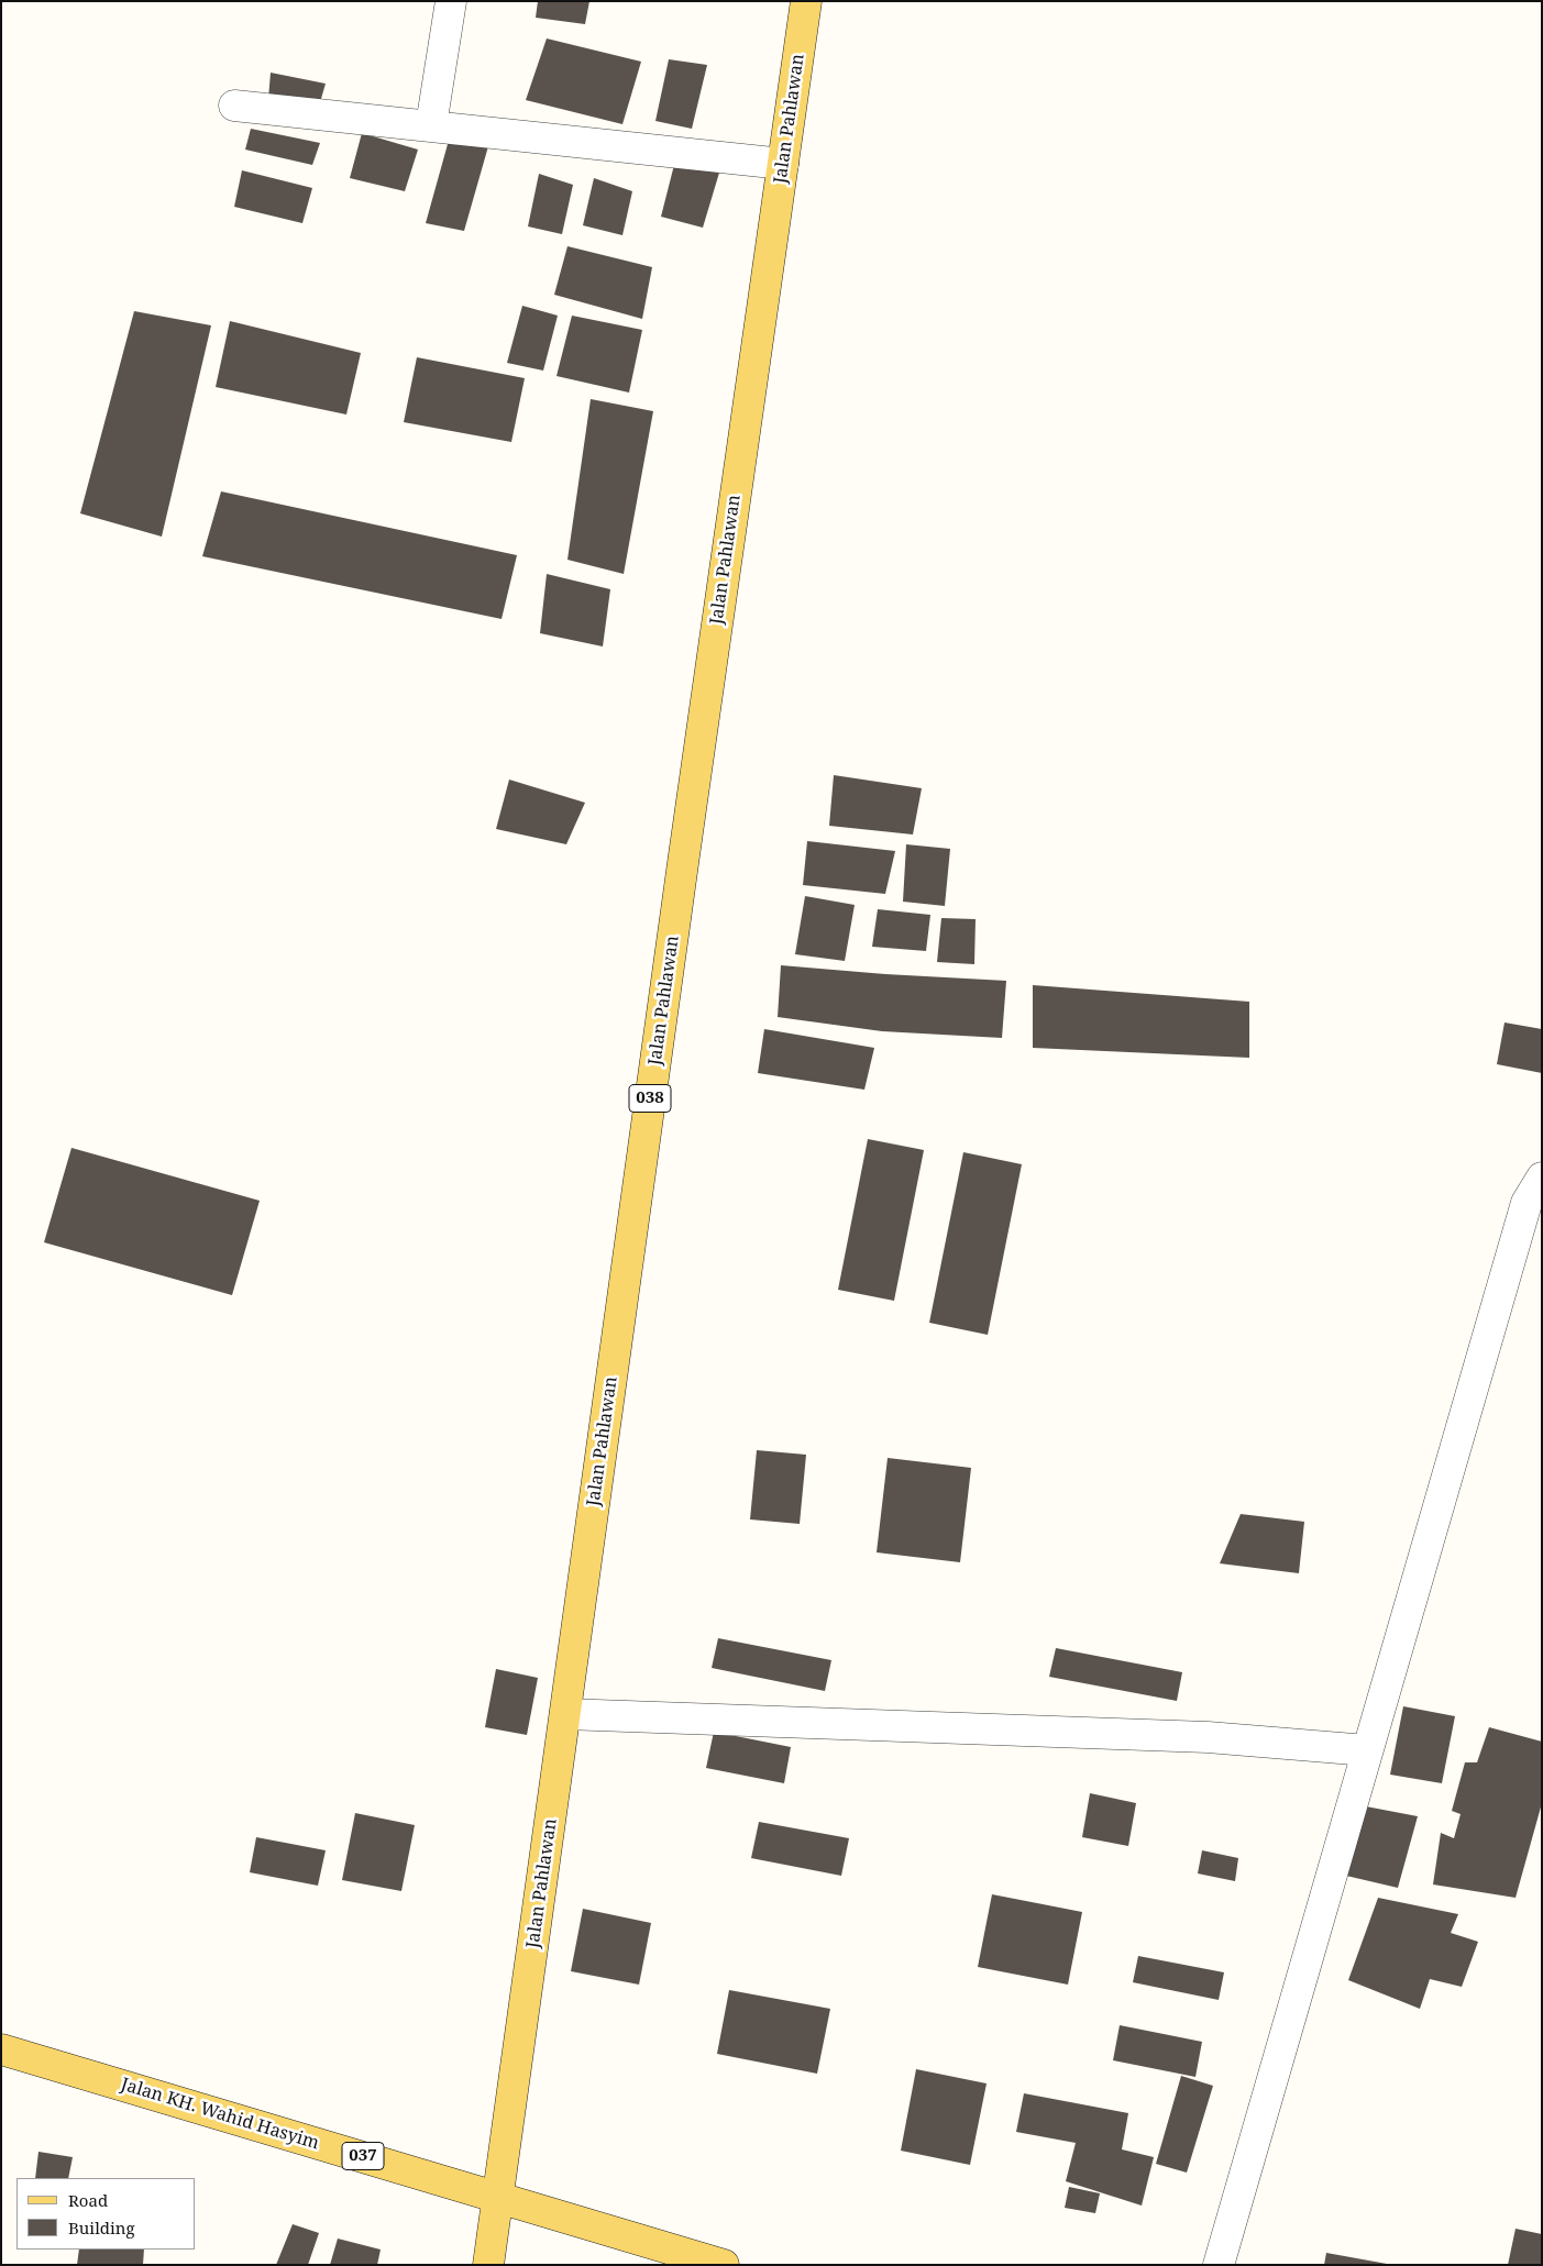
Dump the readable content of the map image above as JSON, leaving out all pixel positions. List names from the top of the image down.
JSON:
{
  "streets": {
    "main road": [
      "Jalan Pahlawan",
      "038",
      "Jalan KH. Wahid Hasyim",
      "037"
    ]
  },
  "crossings": [
    ["Jalan Pahlawan", "Jalan KH. Wahid Hasyim"]
  ],
  "legend": ["Road", "Building"]
}
